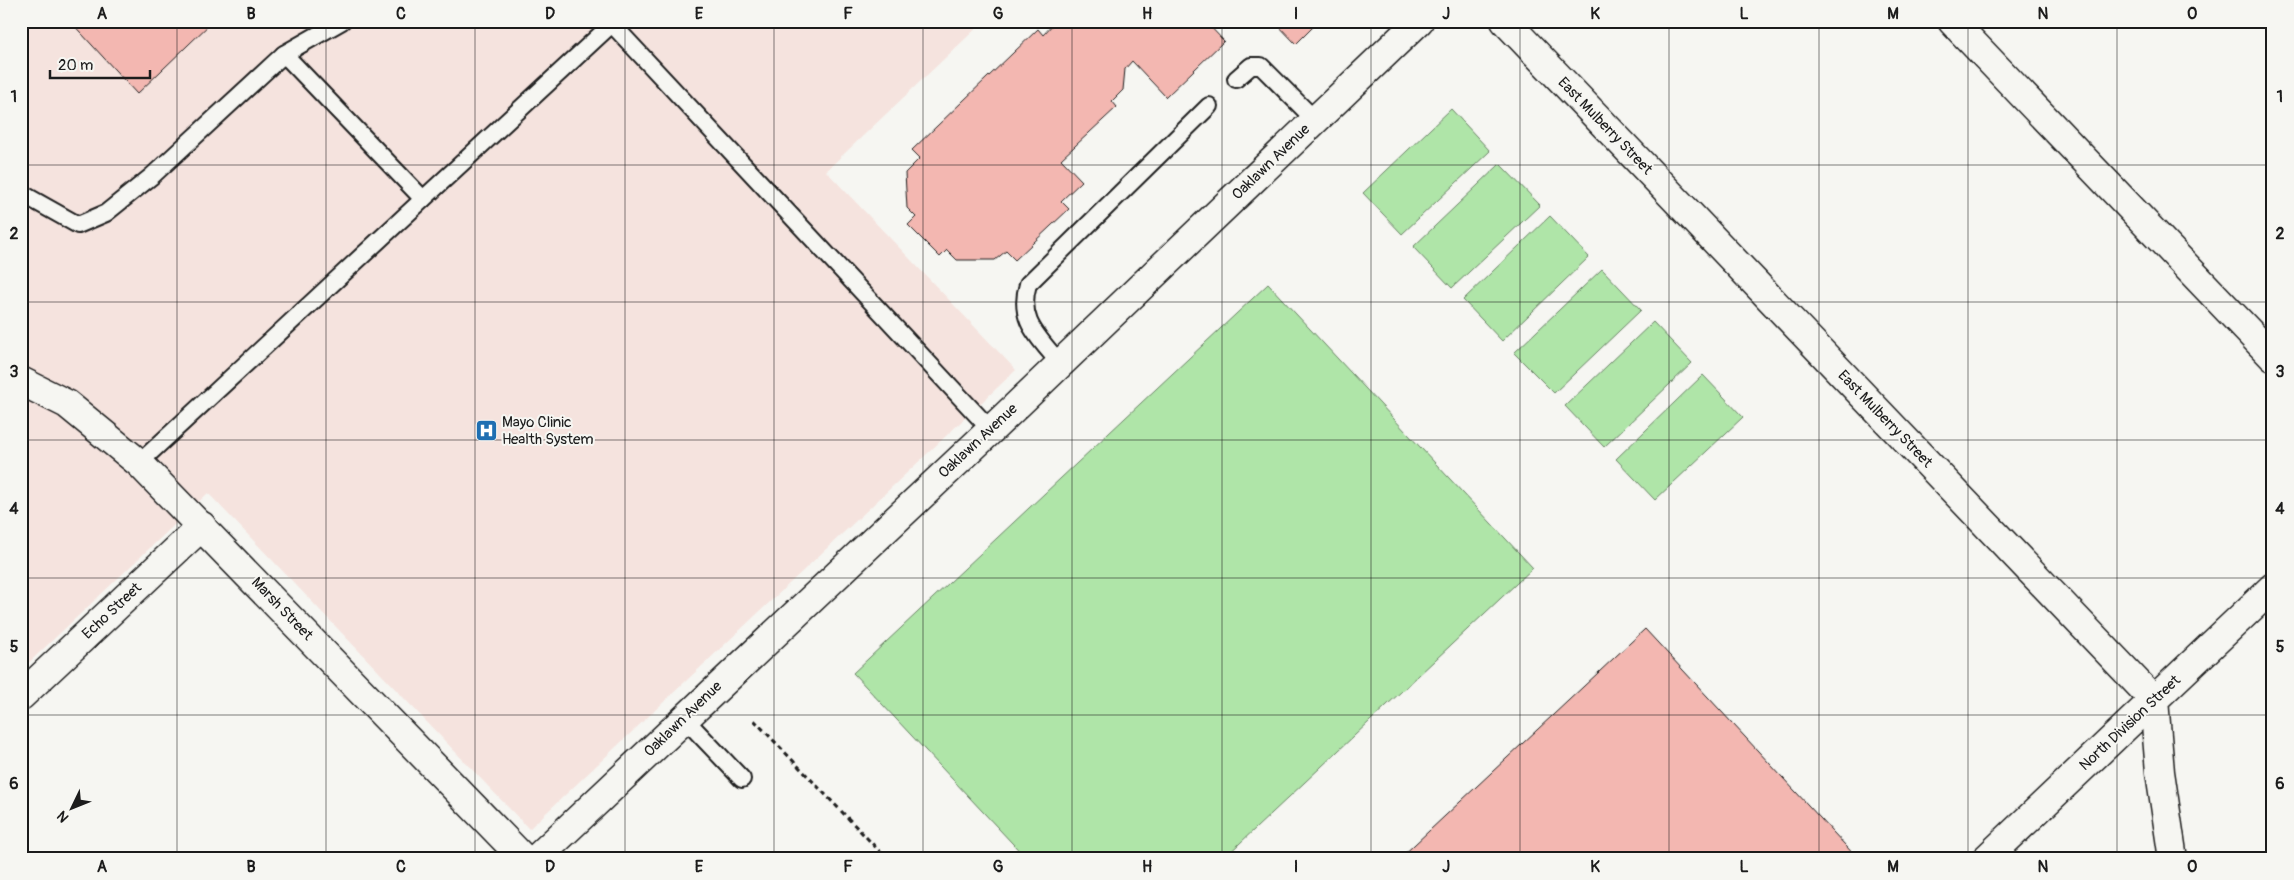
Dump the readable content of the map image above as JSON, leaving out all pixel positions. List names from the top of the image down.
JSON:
{
  "streets": {
    "street": [
      "East Mulberry Street",
      "Oaklawn Avenue",
      "Marsh Street",
      "Echo Street",
      "North Division Street"
    ]
  },
  "crossings": [
    ["East Mulberry Street", "North Division Street"],
    ["Marsh Street", "Echo Street"]
  ],
  "places": {
    "hospital": ["Mayo Clinic Health System"]
  },
  "scale_bar": "20 m",
  "north": "bottom left",
  "grid": {
    "columns": [
      "A",
      "B",
      "C",
      "D",
      "E",
      "F",
      "G",
      "H",
      "I",
      "J",
      "K",
      "L",
      "M",
      "N",
      "O"
    ],
    "rows": [
      "1",
      "2",
      "3",
      "4",
      "5",
      "6"
    ]
  }
}
